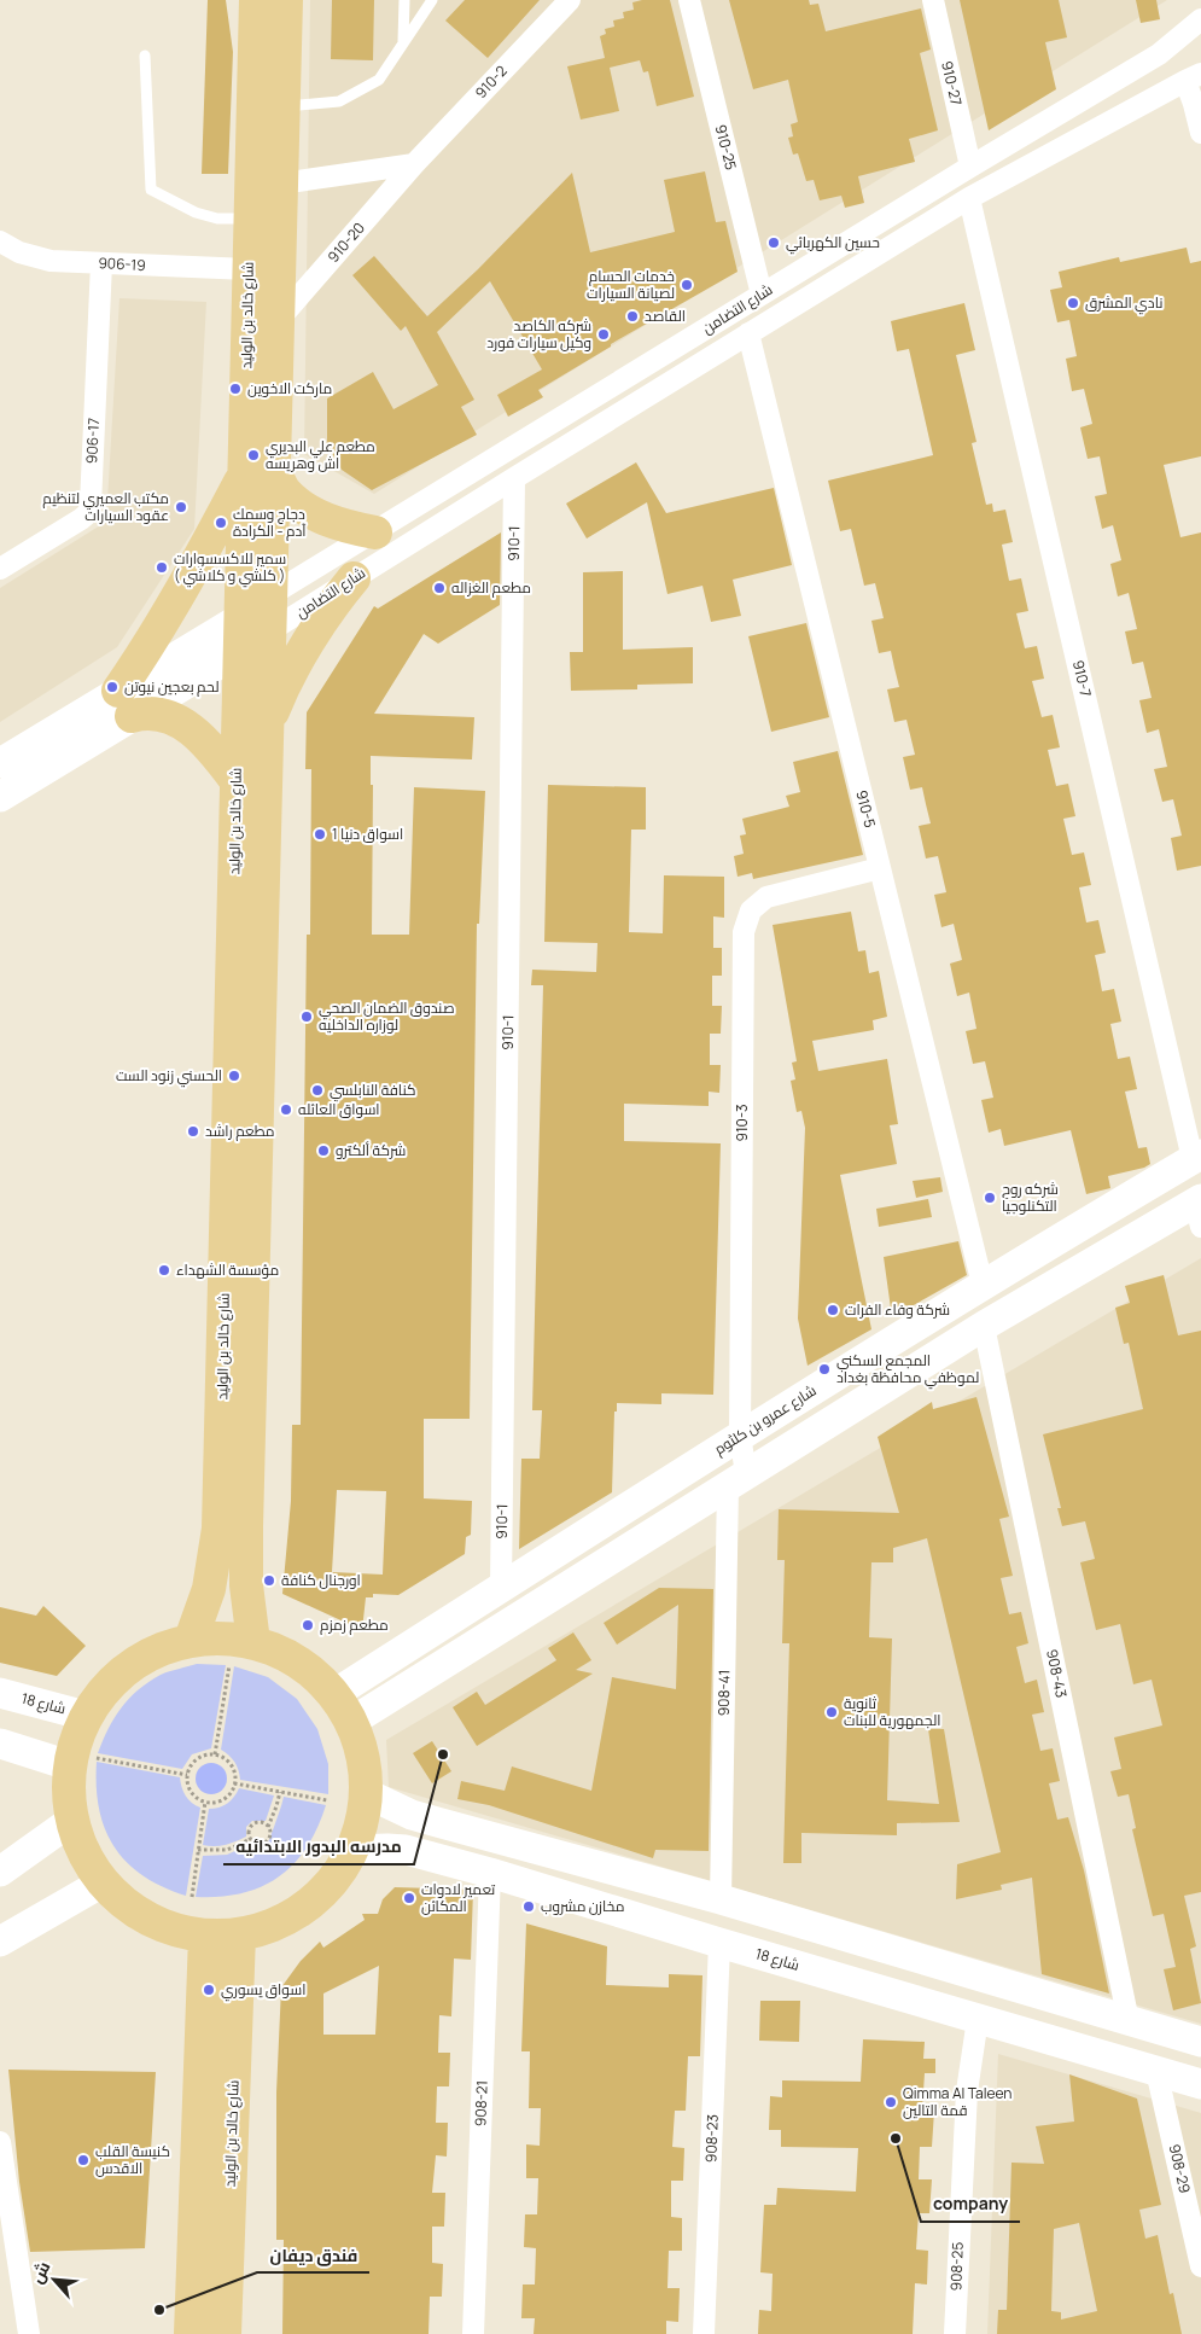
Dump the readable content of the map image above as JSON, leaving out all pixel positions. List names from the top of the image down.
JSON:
{
  "streets": {
    "main road": ["شارع خالد بن الوليد"],
    "street": [
      "910-2",
      "910-27",
      "910-25",
      "910-20",
      "906-19",
      "شارع التضامن",
      "906-17",
      "910-1",
      "910-7",
      "910-5",
      "910-3",
      "شارع عمرو بن كلثوم",
      "908-43",
      "908-41",
      "شارع 18",
      "908-21",
      "908-23",
      "908-29",
      "908-25"
    ]
  },
  "crossings": [
    ["910-2", "910-20"],
    ["910-27", "شارع التضامن"],
    ["910-25", "شارع التضامن"],
    ["910-20", "شارع خالد بن الوليد"],
    ["906-19", "شارع خالد بن الوليد"],
    ["906-19", "906-17"],
    ["شارع التضامن", "شارع خالد بن الوليد"],
    ["شارع التضامن", "910-1"],
    ["شارع التضامن", "910-7"],
    ["شارع التضامن", "910-5"],
    ["910-1", "شارع عمرو بن كلثوم"],
    ["910-7", "شارع عمرو بن كلثوم"],
    ["910-5", "910-3"],
    ["910-5", "شارع عمرو بن كلثوم"],
    ["910-3", "شارع عمرو بن كلثوم"],
    ["910-3", "908-41"],
    ["شارع 18", "908-21"],
    ["شارع 18", "908-23"],
    ["شارع 18", "908-29"],
    ["شارع 18", "908-25"]
  ],
  "places": [
    "حسين الكهربائي",
    "خدمات الحسام لصيانة السيارات",
    "نادي المشرق",
    "القاصد",
    "شركه الكاصد وكيل سيارات فورد",
    "ماركت الاخوين",
    "مطعم علي البديري اش وهريسه",
    "مكتب العميري لتنظيم عقود السيارات",
    "دجاج وسمك آدم - الكرادة",
    "سمير للاكسسوارات ( كلشي و كلاشي )",
    "مطعم الغزاله",
    "لحم بعجين نيوتن",
    "اسواق دنيا 1",
    "صندوق الضمان الصحي لوزاره الداخليه",
    "الحسني زنود الست",
    "كنافة النابلسي",
    "اسواق العائله",
    "مطعم راشد",
    "شركة ألكترو",
    "شركه روح التكنلوجيا",
    "مؤسسة الشهداء",
    "شركة وفاء الفرات",
    "المجمع السكني لموظفي محافظة بغداد",
    "اورجنال كنافة",
    "مطعم زمزم",
    "ثانوية الجمهورية للبنات",
    "مدرسه البدور الابتدائيه",
    "تعمير لادوات المكائن",
    "مخازن مشروب",
    "اسواق يسوري",
    "Qimma Al Taleen قمة التالين",
    "company",
    "كنيسة القلب الاقدس",
    "فندق ديفان"
  ],
  "north": "top left"
}
